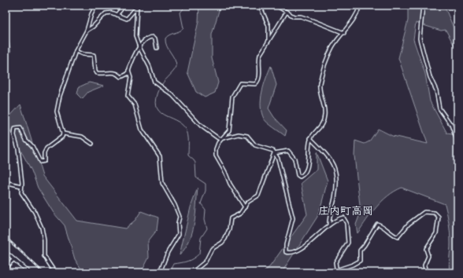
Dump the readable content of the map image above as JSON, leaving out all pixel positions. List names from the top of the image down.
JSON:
{
  "districts": ["庄内町高岡"]
}
